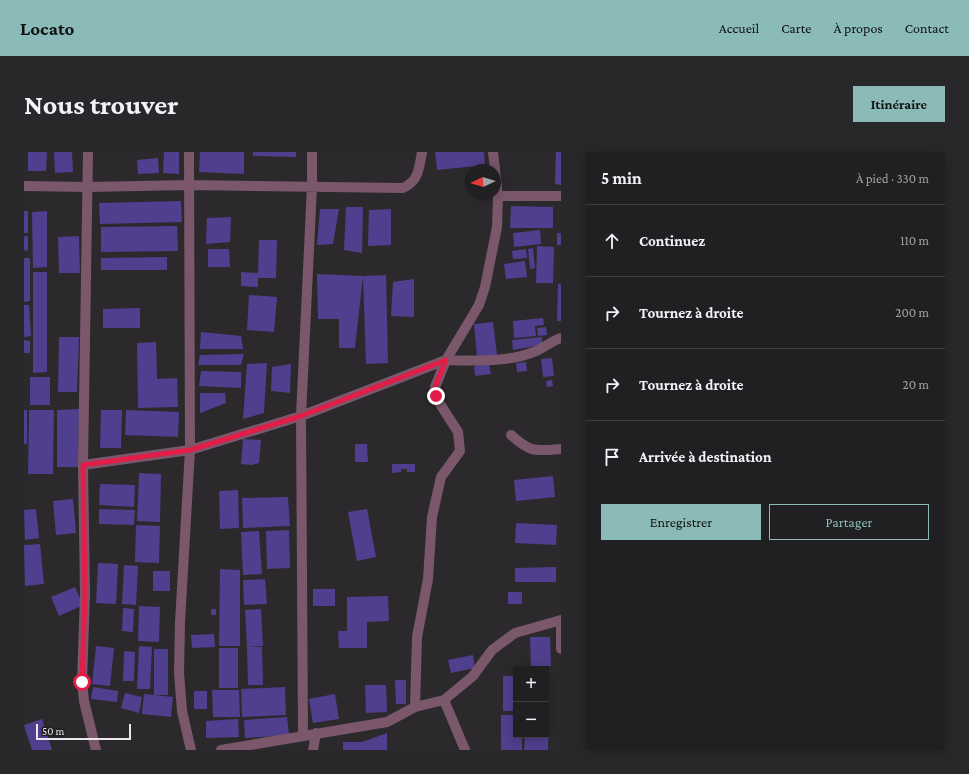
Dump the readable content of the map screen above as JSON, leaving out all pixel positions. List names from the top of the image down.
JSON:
{
  "scale_bar": "50 m",
  "north": "left",
  "page": {
    "header": "Locato",
    "nav": [
      "Accueil",
      "Carte",
      "À propos",
      "Contact"
    ],
    "buttons": [
      "Itinéraire",
      ["Enregistrer", "Partager"]
    ],
    "title": "Nous trouver",
    "heading": ["5 min", "À pied · 330 m"],
    "list": [
      ["Continuez", "110 m"],
      ["Tournez à droite", "200 m"],
      ["Tournez à droite", "20 m"],
      "Arrivée à destination"
    ],
    "map_buttons": ["+", "−"],
    "scale": "50 m"
  }
}
